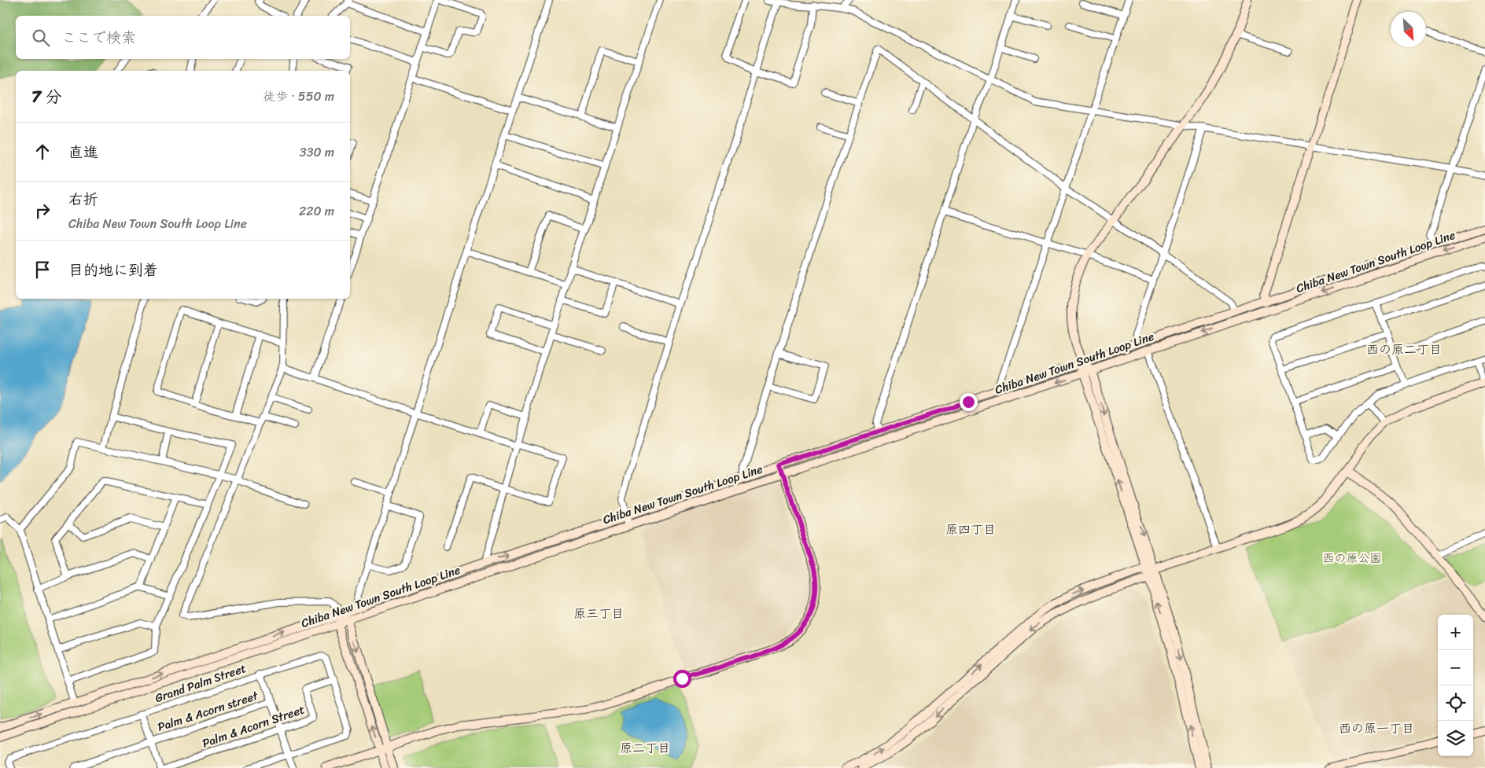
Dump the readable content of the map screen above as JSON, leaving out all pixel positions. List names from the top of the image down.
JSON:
{
  "streets": {
    "street": [
      "Chiba New Town South Loop Line",
      "Grand Palm Street",
      "Palm & Acorn street",
      "Palm & Acorn Street"
    ]
  },
  "crossings": [
    ["Grand Palm Street", "Palm & Acorn street"],
    ["Grand Palm Street", "Palm & Acorn Street"]
  ],
  "districts": [
    "西の原二丁目",
    "原四丁目",
    "原三丁目",
    "西の原一丁目",
    "原二丁目"
  ],
  "parks": ["西の原公園"],
  "north": "bottom right",
  "page": {
    "search": "ここで検索",
    "heading": ["7 分", "徒歩 · 550 m"],
    "list": [
      ["直進", "330 m"],
      ["右折", "Chiba New Town South Loop Line", "220 m"],
      "目的地に到着"
    ],
    "map_buttons": ["+", "−"]
  }
}
